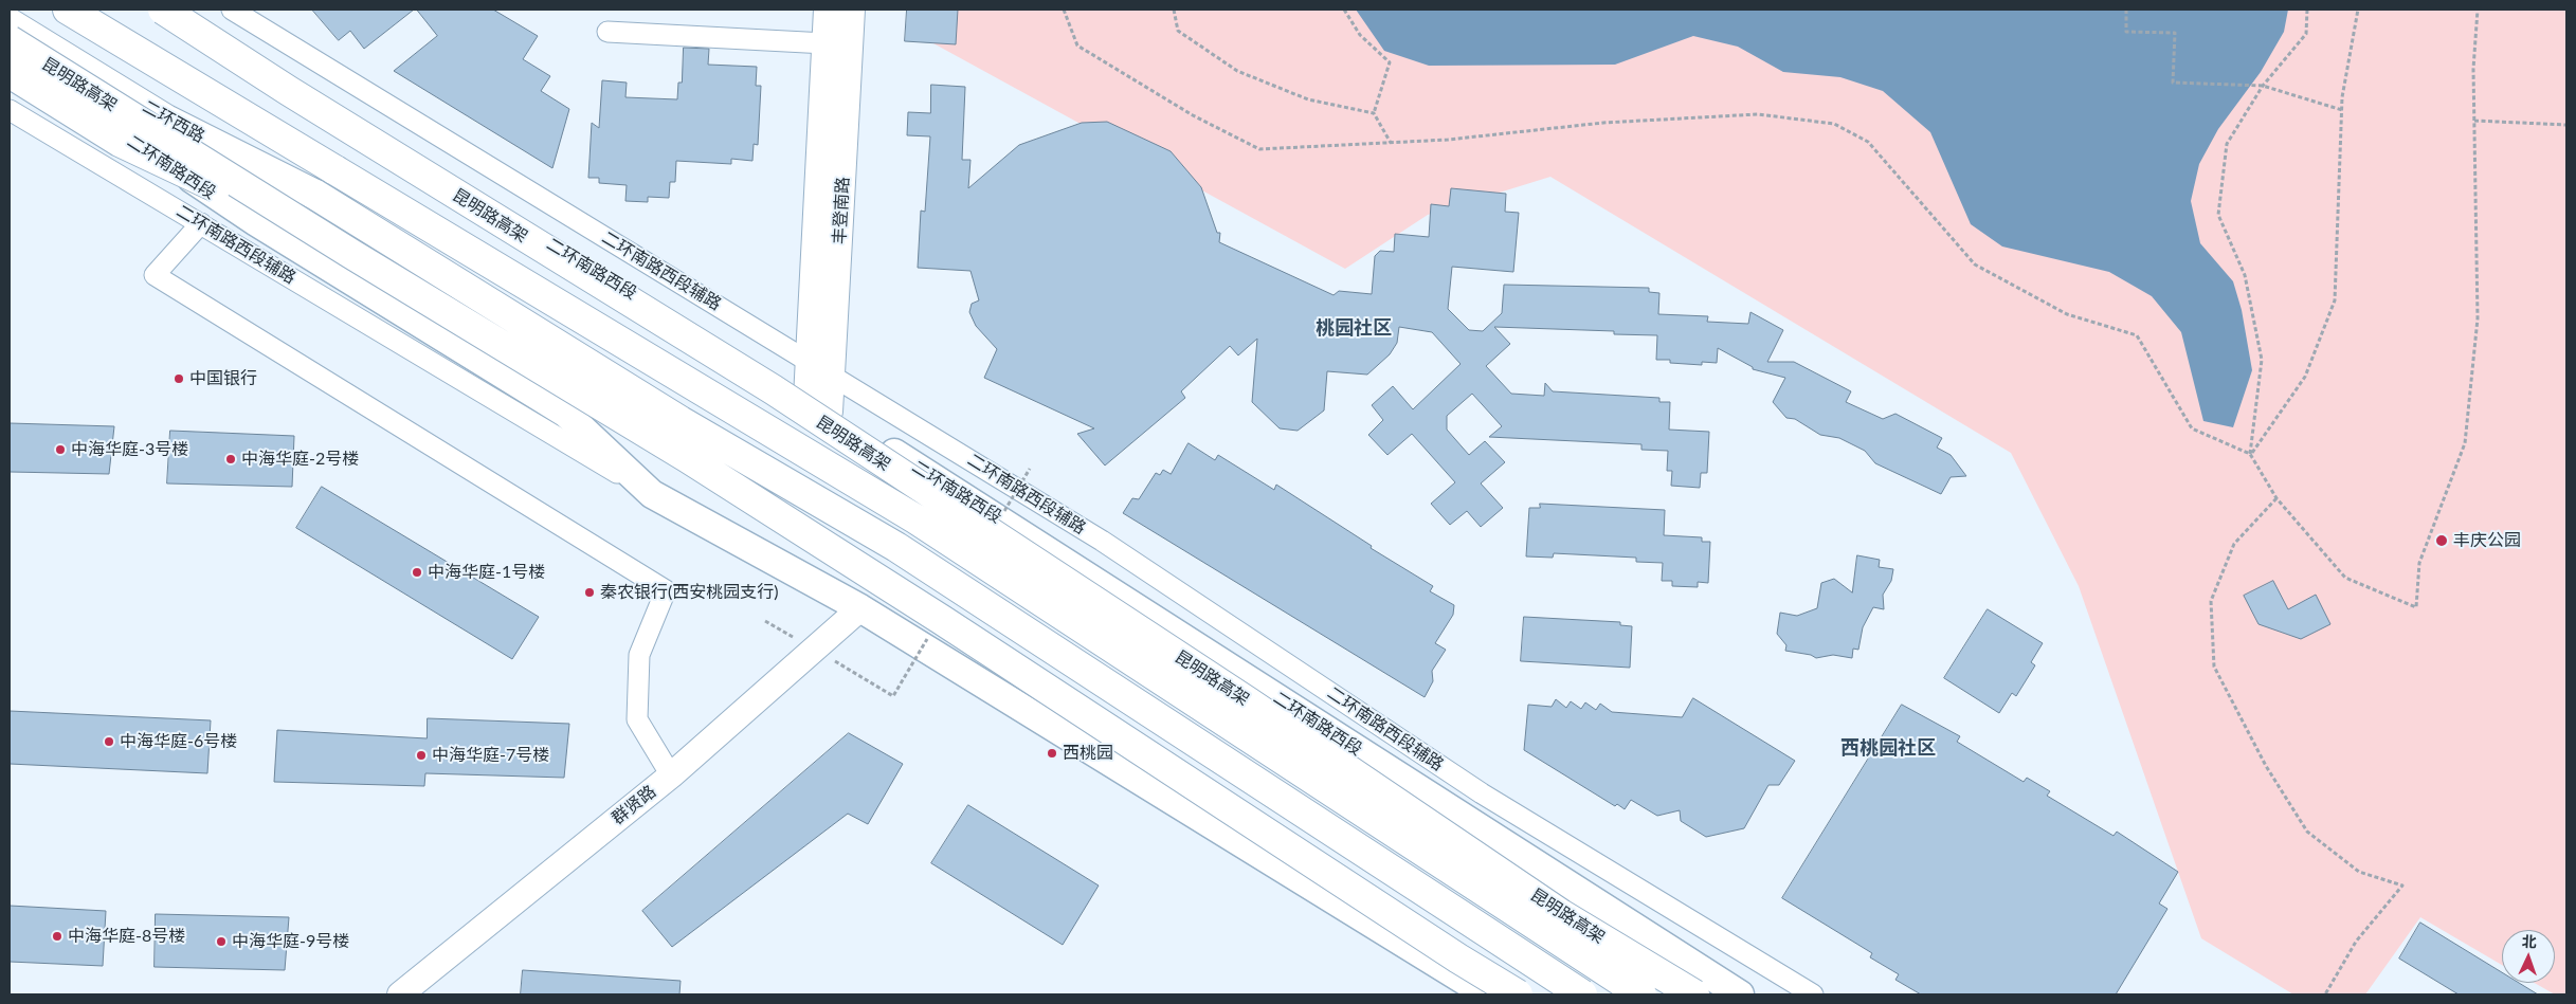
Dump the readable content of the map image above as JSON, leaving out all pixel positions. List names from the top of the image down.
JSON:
{
  "streets": {
    "highway": ["昆明路高架", "二环西路"],
    "main road": ["二环南路西段"],
    "street": ["丰登南路", "二环南路西段辅路", "群贤路"]
  },
  "crossings": [
    ["昆明路高架", "二环南路西段"],
    ["二环南路西段", "丰登南路"],
    ["二环南路西段", "二环南路西段辅路"],
    ["二环南路西段", "群贤路"],
    ["丰登南路", "二环南路西段辅路"]
  ],
  "districts": ["桃园社区", "西桃园社区"],
  "places": [
    "中国银行",
    "中海华庭-3号楼",
    "中海华庭-2号楼",
    "丰庆公园",
    "中海华庭-1号楼",
    "秦农银行(西安桃园支行)",
    "中海华庭-6号楼",
    "西桃园",
    "中海华庭-7号楼",
    "中海华庭-8号楼",
    "中海华庭-9号楼"
  ],
  "north": "top"
}
